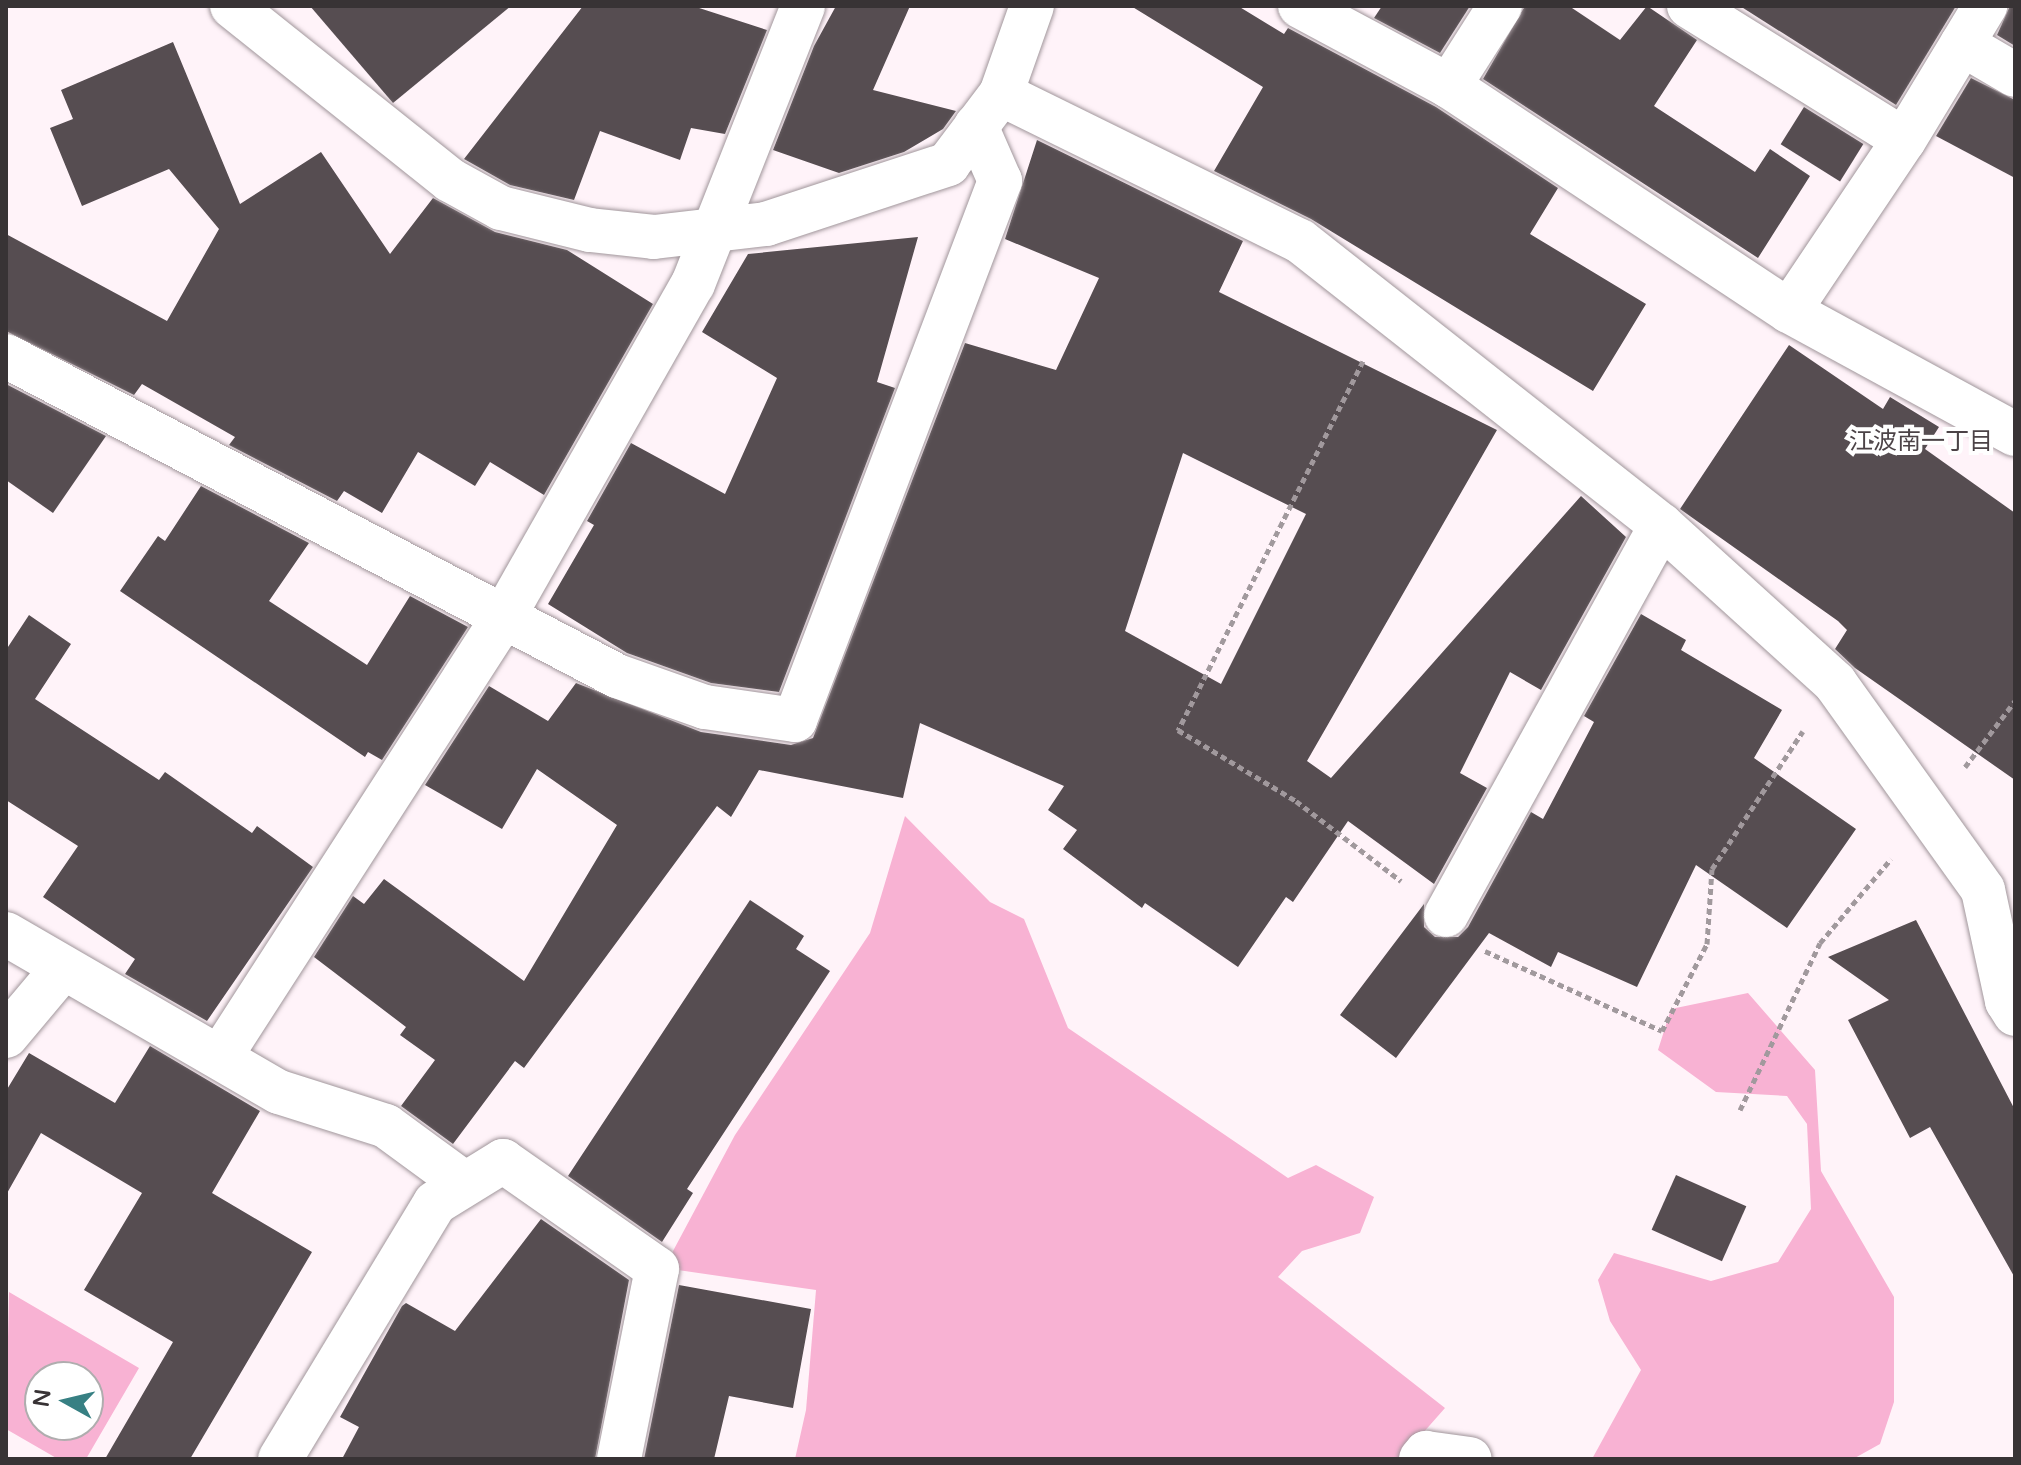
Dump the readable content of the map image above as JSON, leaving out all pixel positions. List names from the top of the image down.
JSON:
{
  "districts": ["江波南一丁目"],
  "north": "left"
}
